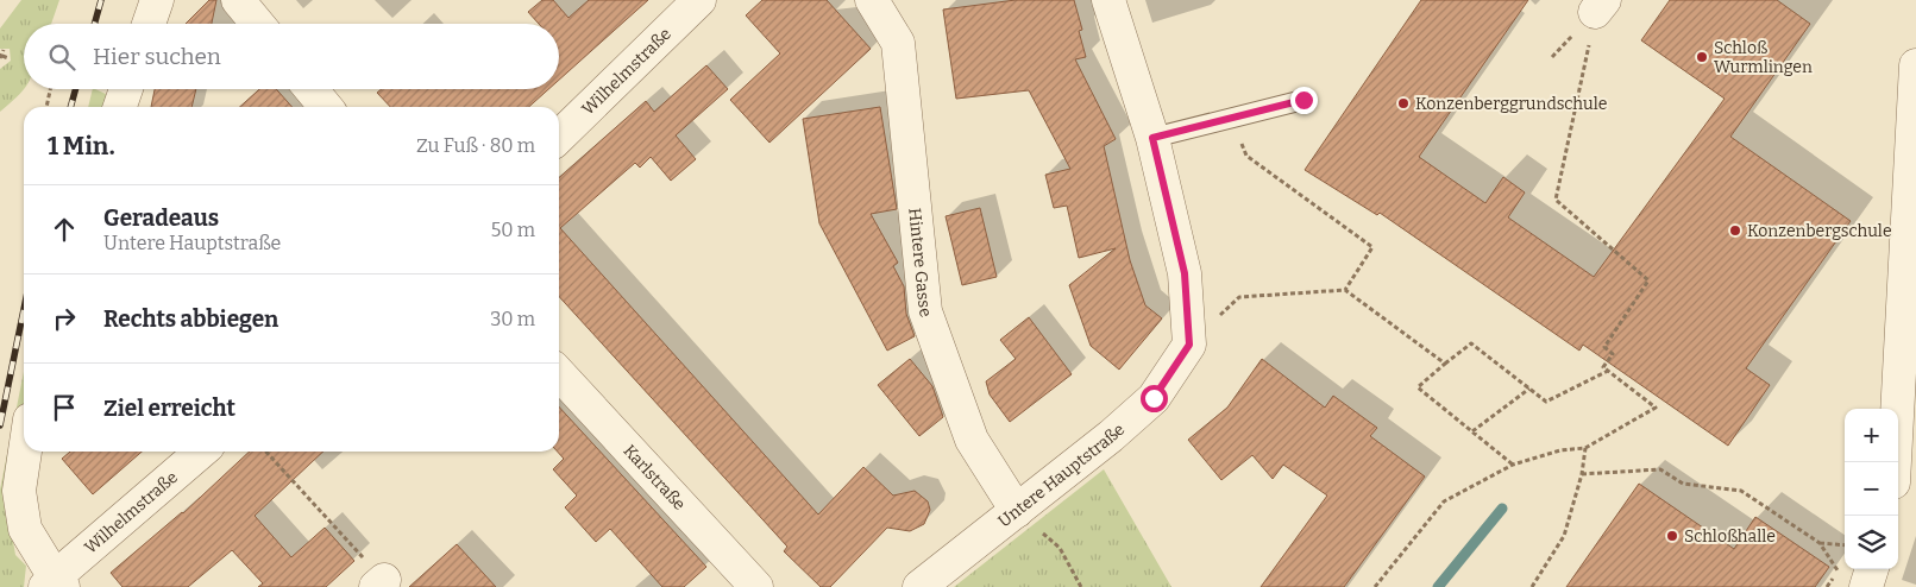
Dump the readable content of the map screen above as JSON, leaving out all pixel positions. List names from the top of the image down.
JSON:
{
  "streets": {
    "street": [
      "Wilhelmstraße",
      "Hintere Gasse",
      "Untere Hauptstraße",
      "Karlstraße"
    ]
  },
  "crossings": [
    ["Hintere Gasse", "Untere Hauptstraße"]
  ],
  "places": [
    "Schloß Wurmlingen",
    "Konzenberggrundschule",
    "Konzenbergschule",
    "Schloßhalle"
  ],
  "page": {
    "search": "Hier suchen",
    "heading": ["1 Min.", "Zu Fuß · 80 m"],
    "list": [
      ["Geradeaus", "Untere Hauptstraße", "50 m"],
      ["Rechts abbiegen", "30 m"],
      "Ziel erreicht"
    ],
    "map_buttons": ["+", "−"]
  }
}
